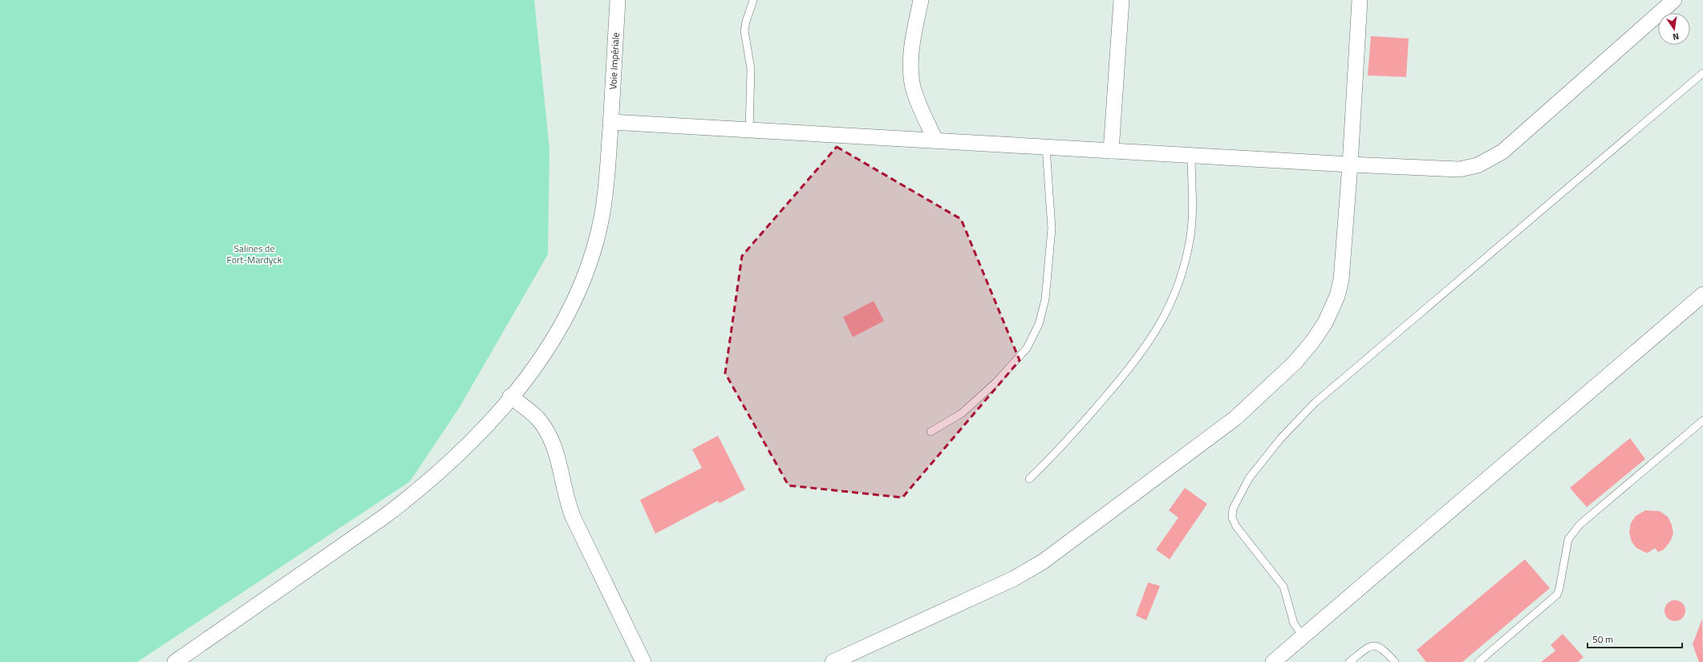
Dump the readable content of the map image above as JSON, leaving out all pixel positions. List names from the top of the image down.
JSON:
{
  "streets": {
    "street": ["Voie Impériale"]
  },
  "parks": ["Salines de Fort-Mardyck"],
  "scale_bar": "50 m",
  "north": "bottom"
}
